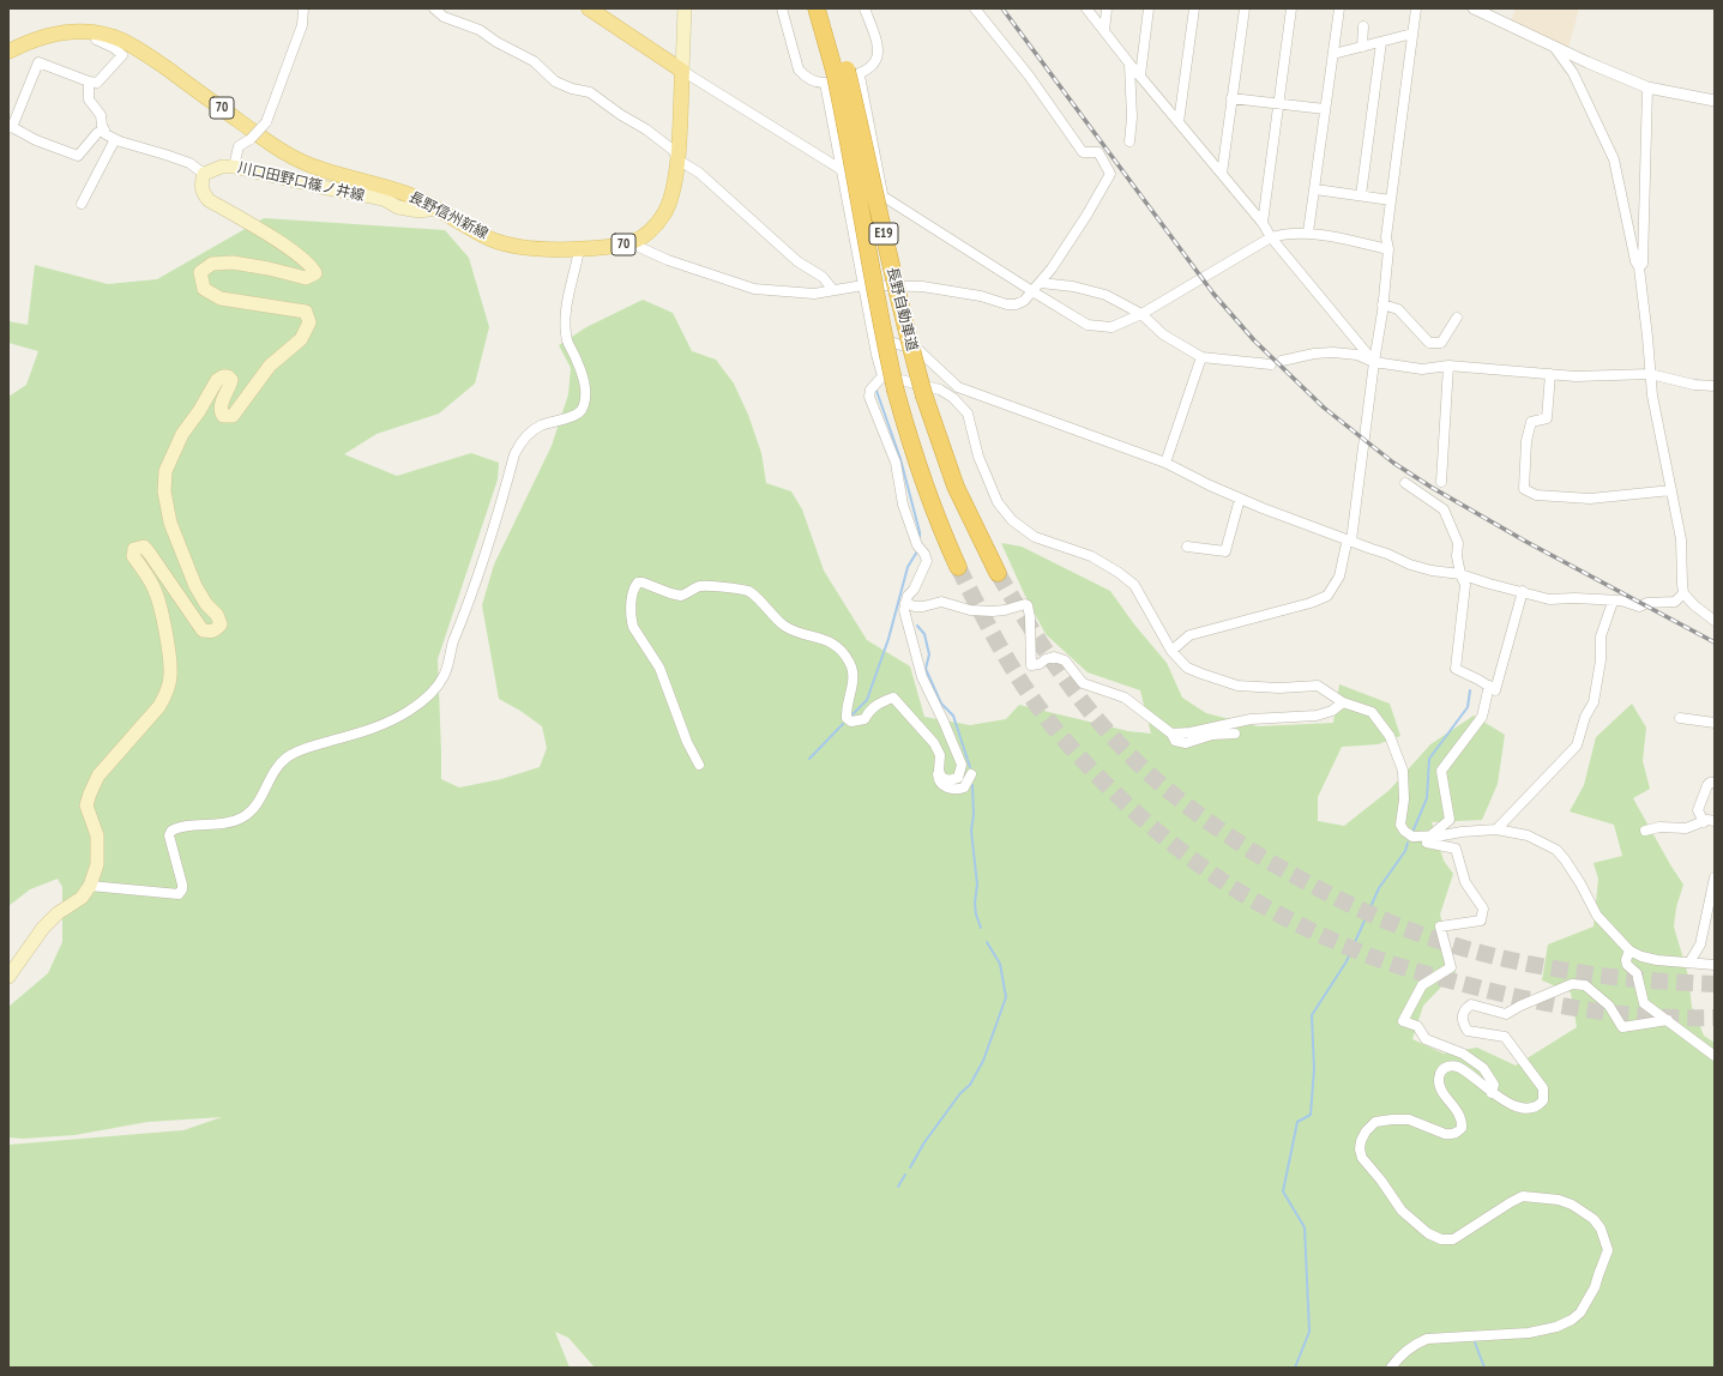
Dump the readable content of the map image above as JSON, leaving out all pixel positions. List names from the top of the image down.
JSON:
{
  "streets": {
    "highway": ["E19", "長野自動車道"],
    "main road": ["70", "川口田野口篠ノ井線", "長野信州新線"]
  },
  "crossings": [
    ["川口田野口篠ノ井線", "長野信州新線"]
  ]
}
